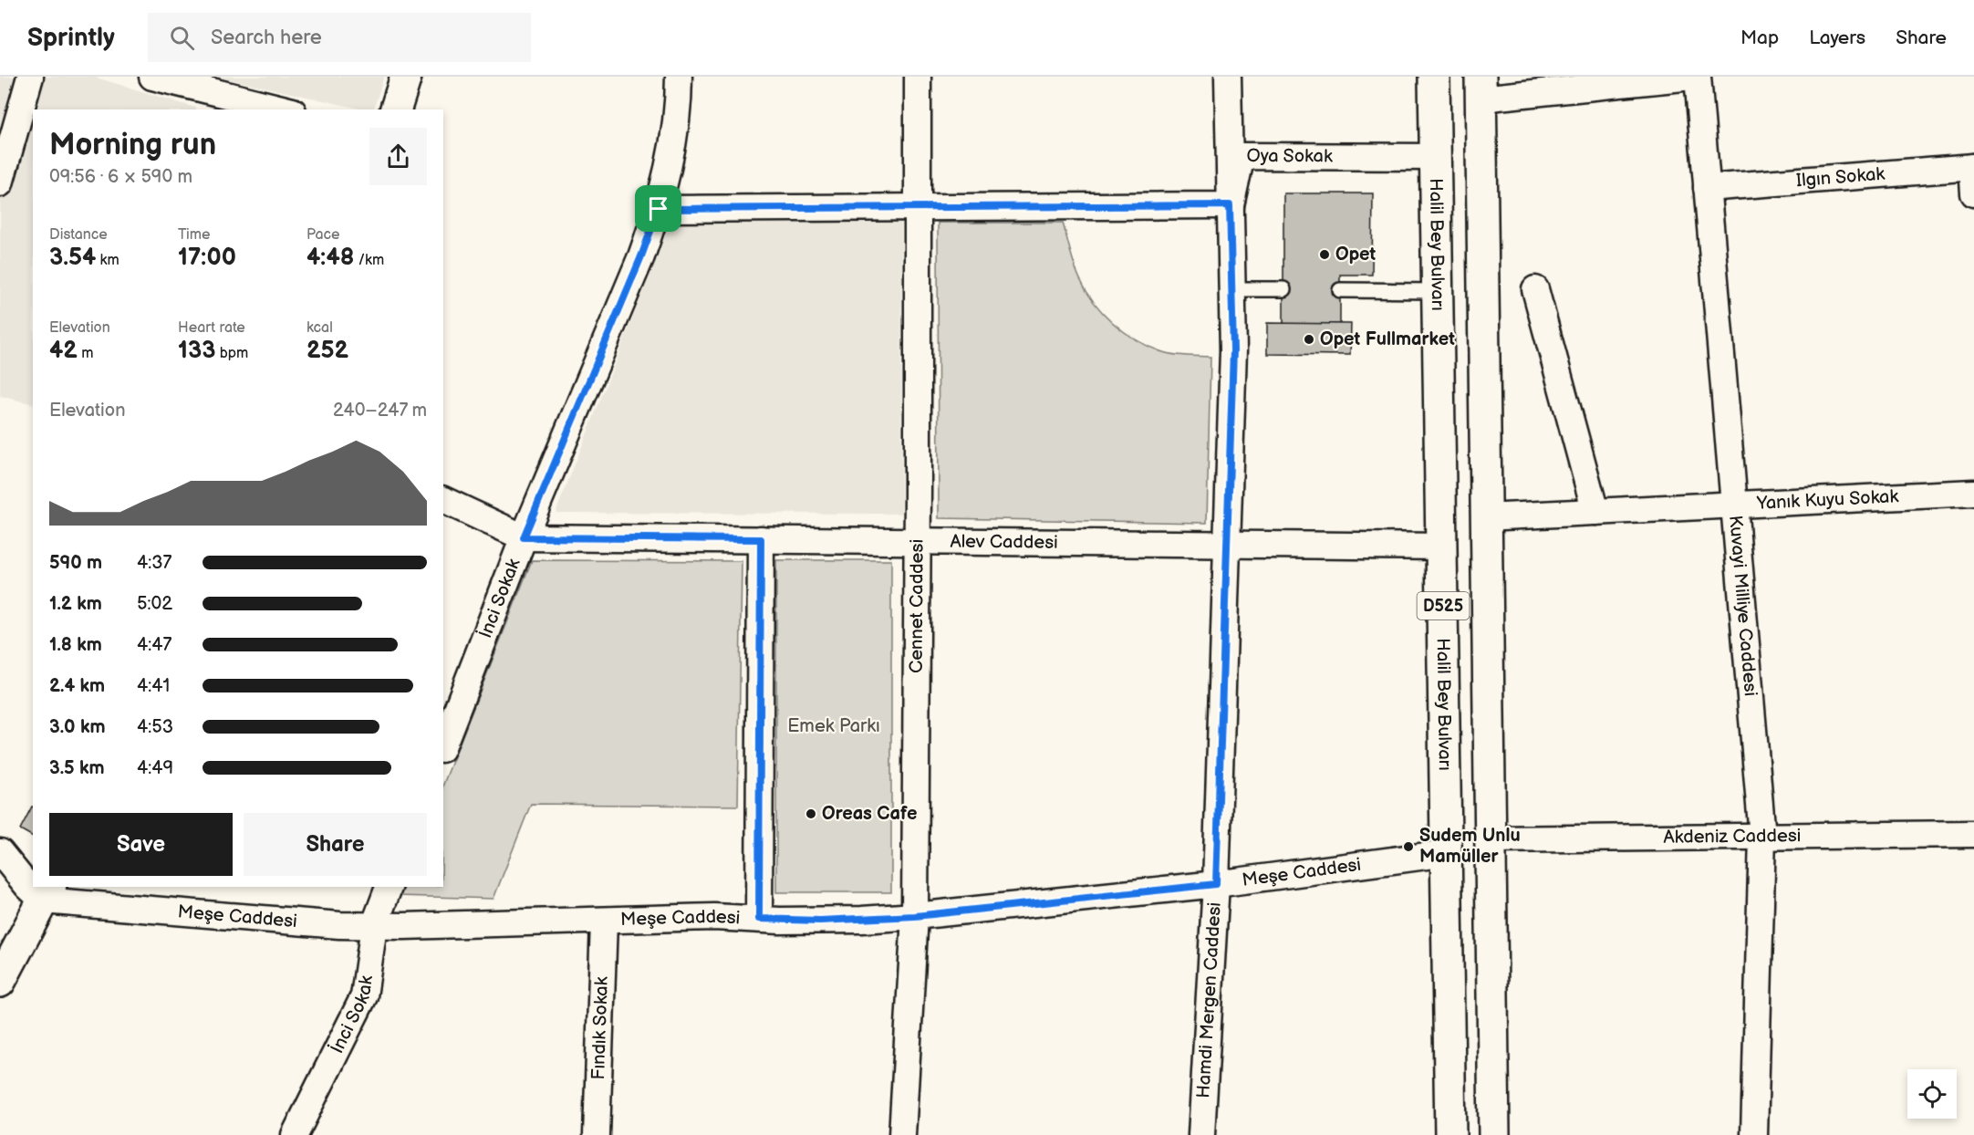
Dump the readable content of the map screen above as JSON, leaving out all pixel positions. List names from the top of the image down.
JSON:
{
  "streets": {
    "main road": ["Halil Bey Bulvarı", "D525"],
    "street": [
      "Oya Sokak",
      "Ilgın Sokak",
      "Yanık Kuyu Sokak",
      "Alev Caddesi",
      "İnci Sokak",
      "Kuvayi Milliye Caddesi",
      "Cennet Caddesi",
      "Akdeniz Caddesi",
      "Meşe Caddesi",
      "Hamdi Mergen Caddesi",
      "Fındık Sokak"
    ]
  },
  "crossings": [
    ["Oya Sokak", "Halil Bey Bulvarı"],
    ["Oya Sokak", "Hamdi Mergen Caddesi"],
    ["Ilgın Sokak", "Kuvayi Milliye Caddesi"],
    ["Halil Bey Bulvarı", "Alev Caddesi"],
    ["Halil Bey Bulvarı", "Meşe Caddesi"],
    ["Yanık Kuyu Sokak", "Kuvayi Milliye Caddesi"],
    ["Yanık Kuyu Sokak", "D525"],
    ["Alev Caddesi", "İnci Sokak"],
    ["Alev Caddesi", "Cennet Caddesi"],
    ["Alev Caddesi", "Hamdi Mergen Caddesi"],
    ["İnci Sokak", "Meşe Caddesi"],
    ["Kuvayi Milliye Caddesi", "Akdeniz Caddesi"],
    ["Cennet Caddesi", "Meşe Caddesi"],
    ["D525", "Akdeniz Caddesi"],
    ["Meşe Caddesi", "Hamdi Mergen Caddesi"],
    ["Meşe Caddesi", "Fındık Sokak"]
  ],
  "parks": ["Emek Parkı"],
  "places": [
    "Opet",
    "Opet Fullmarket",
    "Oreas Cafe",
    "Sudem Unlu Mamüller"
  ],
  "page": {
    "header": "Sprintly",
    "search": "Search here",
    "nav": ["Map", "Layers", "Share"],
    "heading": ["Morning run", "09:56 · 6 × 590 m"],
    "stats": [
      ["Distance", "3.54 km"],
      ["Time", "17:00"],
      ["Pace", "4:48 /km"],
      ["Elevation", "42 m"],
      ["Heart rate", "133 bpm"],
      ["kcal", "252"]
    ],
    "chart": ["Elevation", "240–247 m"],
    "list": [
      {
        "name": "590 m",
        "note": "4:37"
      },
      {
        "name": "1.2 km",
        "note": "5:02"
      },
      {
        "name": "1.8 km",
        "note": "4:47"
      },
      {
        "name": "2.4 km",
        "note": "4:41"
      },
      {
        "name": "3.0 km",
        "note": "4:53"
      },
      {
        "name": "3.5 km",
        "note": "4:49"
      }
    ],
    "buttons": ["Save", "Share"]
  }
}
